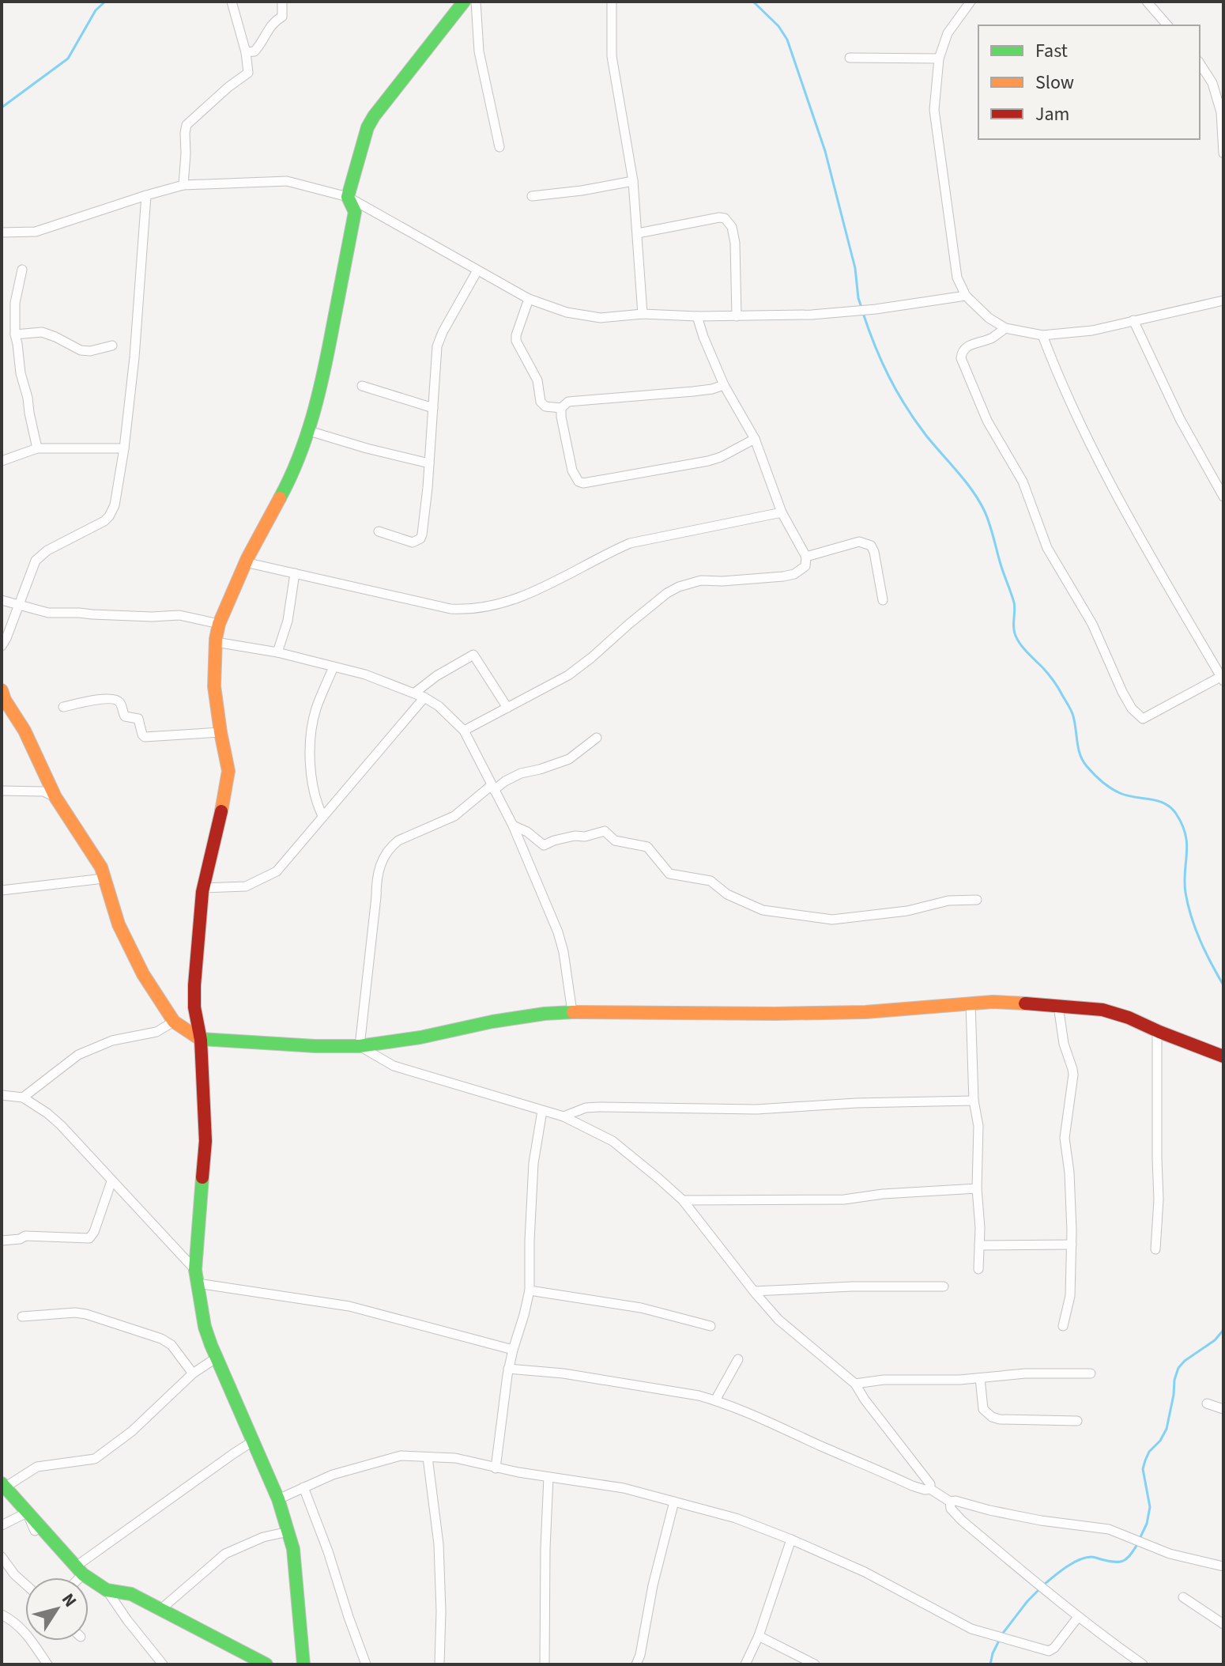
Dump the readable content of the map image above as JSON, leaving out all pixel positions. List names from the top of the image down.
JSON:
{
  "legend": ["Fast", "Slow", "Jam"],
  "north": "top right"
}
